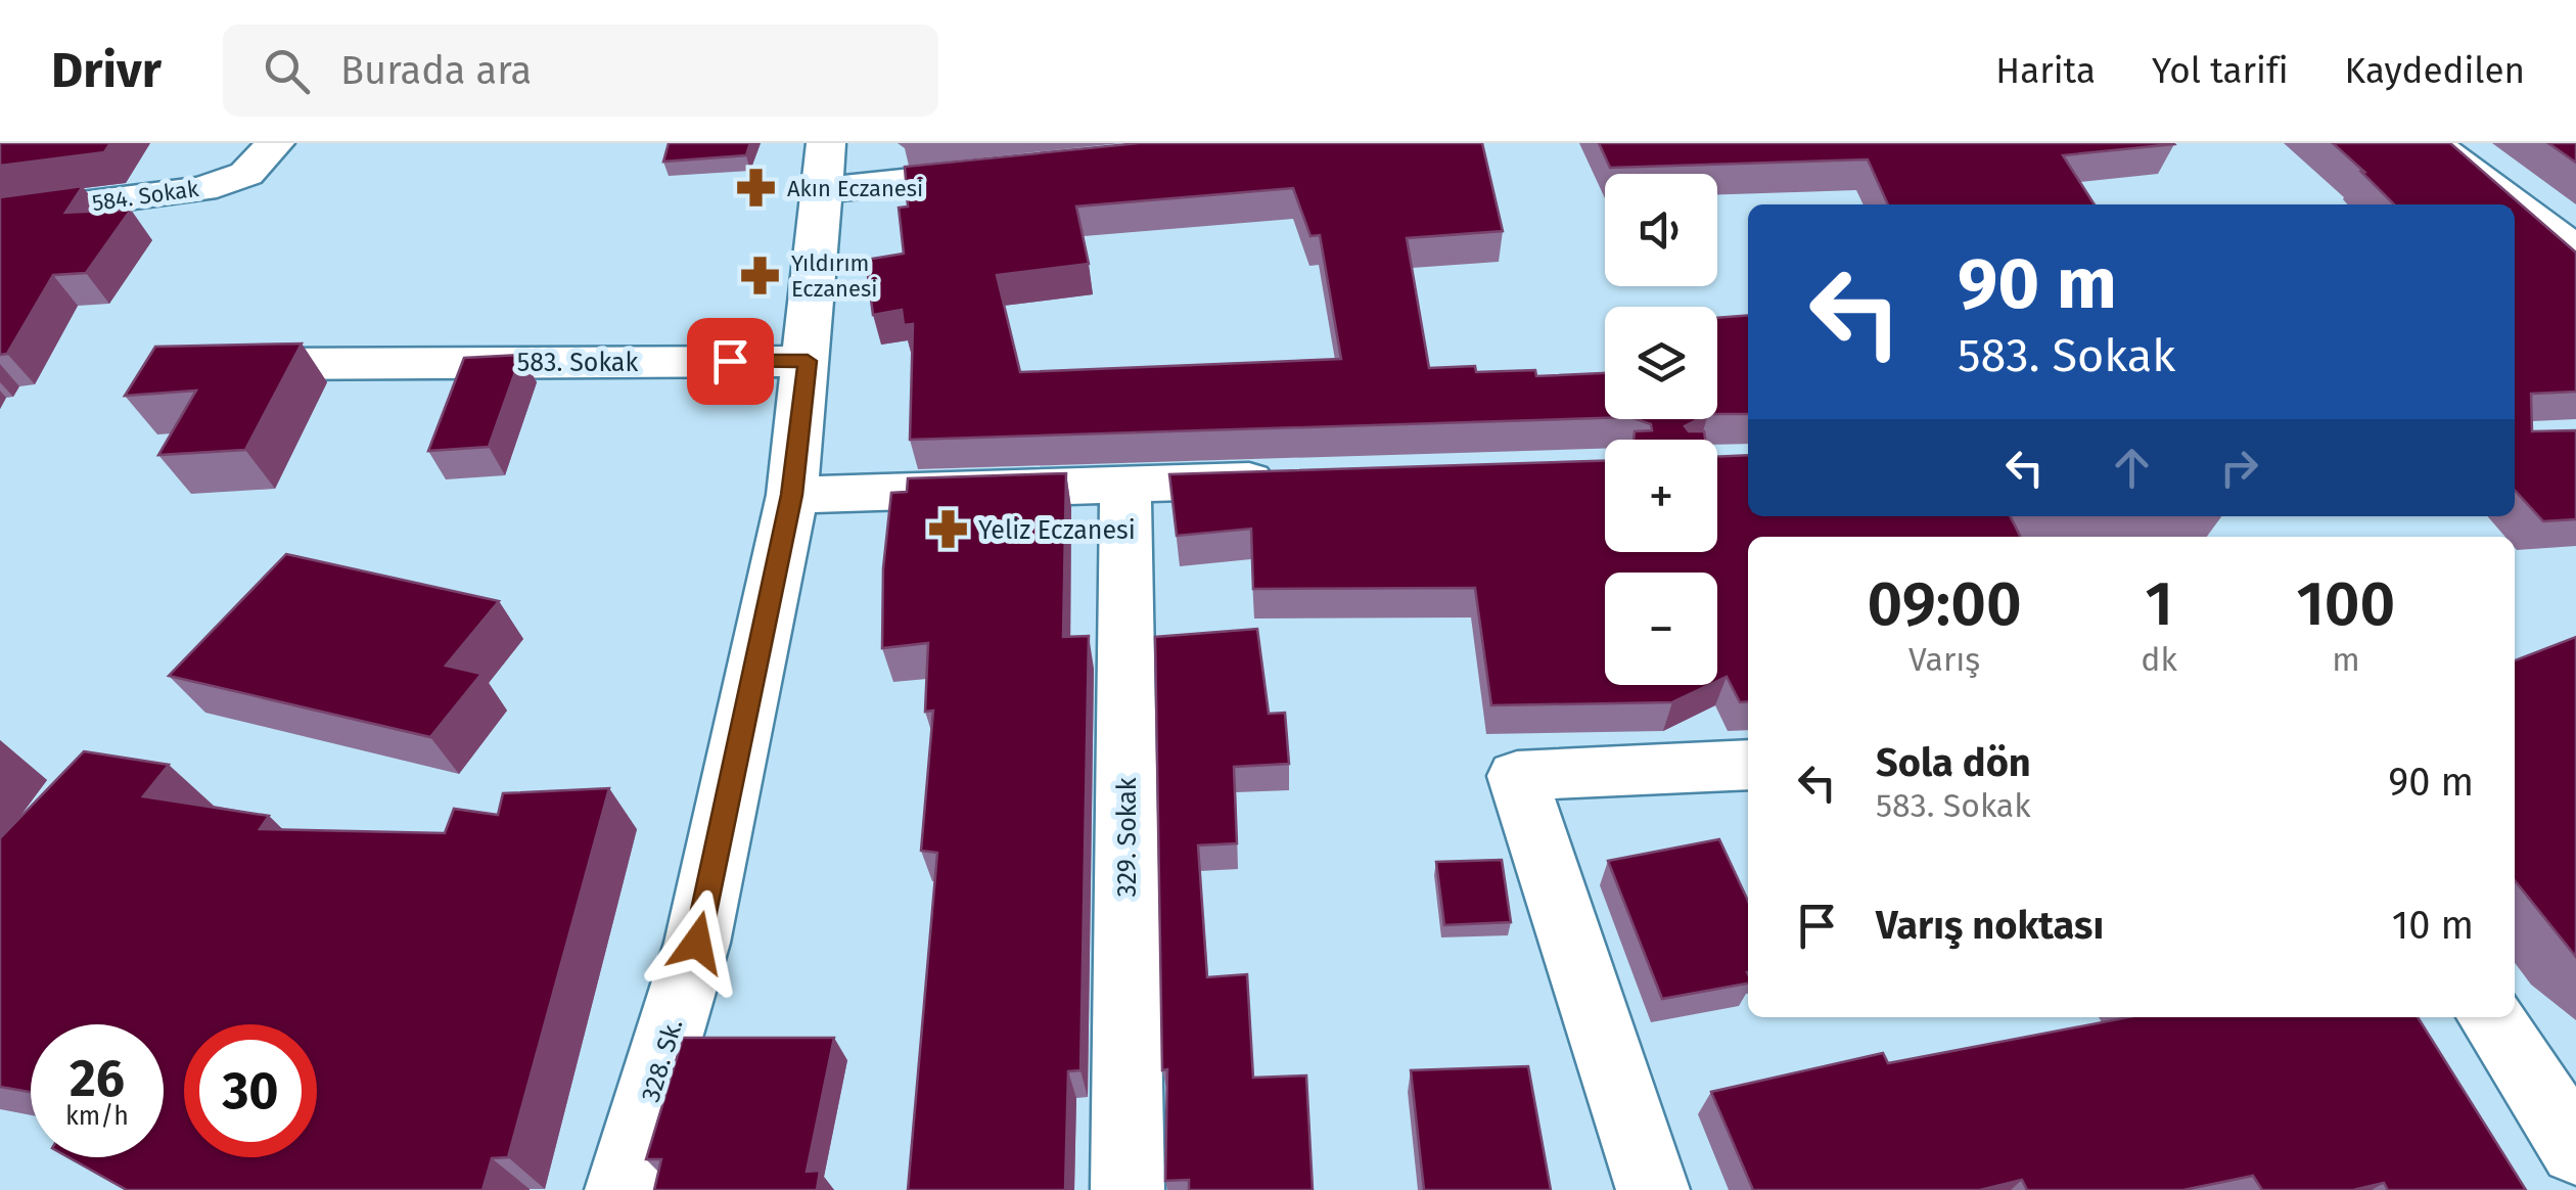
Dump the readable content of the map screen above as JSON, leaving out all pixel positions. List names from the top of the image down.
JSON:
{
  "streets": {
    "street": [
      "584. Sokak",
      "583. Sokak",
      "329. Sokak",
      "328. Sk."
    ]
  },
  "crossings": [
    ["583. Sokak", "328. Sk."]
  ],
  "places": {
    "pharmacy": ["Akın Eczanesi", "Yıldırım Eczanesi", "Yeliz Eczanesi"]
  },
  "page": {
    "header": "Drivr",
    "search": "Burada ara",
    "nav": ["Harita", "Yol tarifi", "Kaydedilen"],
    "map_buttons": ["+", "−"],
    "turn": ["90 m", "583. Sokak"],
    "eta": [
      "09:00",
      "Varış",
      "1",
      "dk",
      "100",
      "m"
    ],
    "list": [
      {
        "name": "Sola dön",
        "note": "583. Sokak",
        "value": "90 m"
      },
      {
        "name": "Varış noktası",
        "value": "10 m"
      }
    ],
    "speed": "26 km/h",
    "limit": "30"
  }
}
